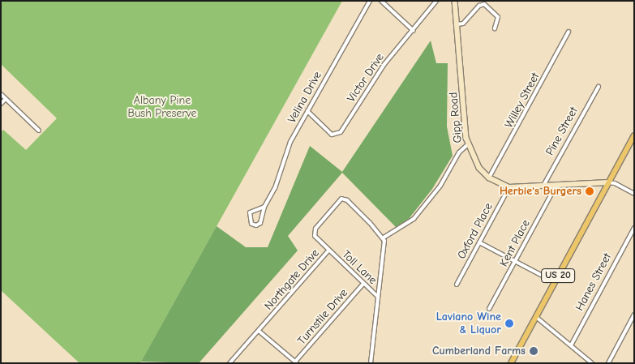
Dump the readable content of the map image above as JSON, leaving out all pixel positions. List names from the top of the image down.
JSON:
{
  "streets": {
    "main road": ["US 20"],
    "street": [
      "Victor Drive",
      "Velina Drive",
      "Willey Street",
      "Gipp Road",
      "Pine Street",
      "Oxford Place",
      "Kent Place",
      "Toll Lane",
      "Northgate Drive",
      "Hanes Street",
      "Turnstile Drive"
    ]
  },
  "crossings": [
    ["Victor Drive", "Velina Drive"],
    ["Willey Street", "Gipp Road"],
    ["Gipp Road", "Pine Street"],
    ["Gipp Road", "Oxford Place"],
    ["Gipp Road", "Kent Place"],
    ["Gipp Road", "US 20"],
    ["Toll Lane", "Northgate Drive"],
    ["Toll Lane", "Turnstile Drive"]
  ],
  "parks": ["Albany Pine Bush Preserve"],
  "places": ["Herbie's Burgers", "Laviano Wine & Liquor", "Cumberland Farms"]
}
